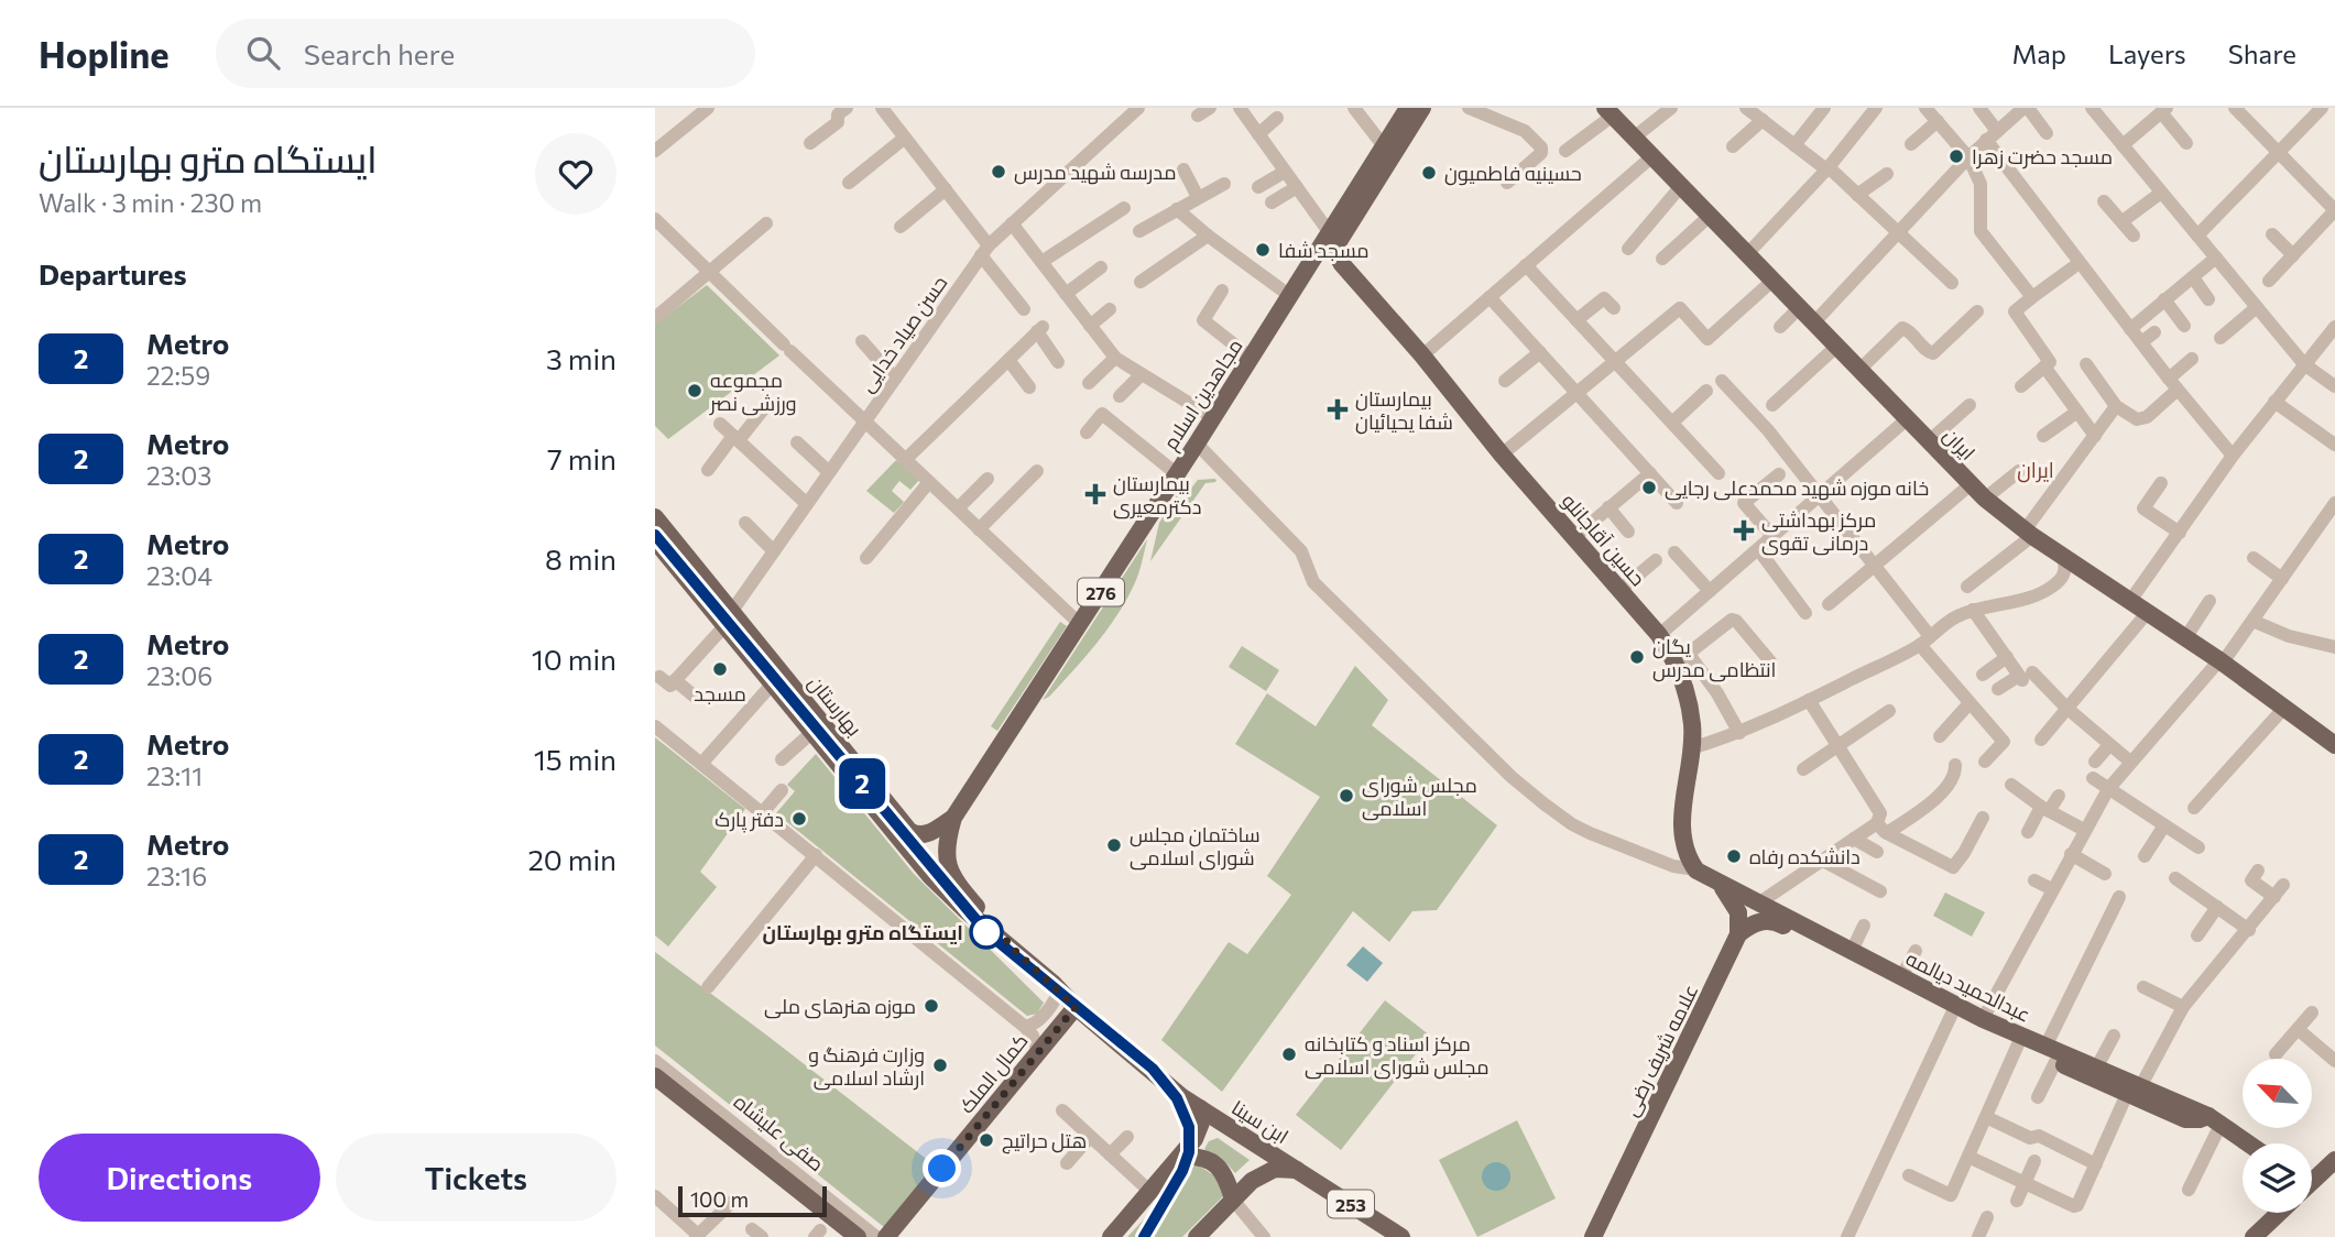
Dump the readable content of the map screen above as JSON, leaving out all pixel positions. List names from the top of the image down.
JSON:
{
  "streets": {
    "main road": [
      "مجاهدین اسلام",
      "ایران",
      "حسین آقاجانلو",
      "276",
      "بهارستان",
      "عبدالحمید دیالمه",
      "علامه شریف رضی",
      "کمال الملک",
      "ابن سینا",
      "صفی علیشاه",
      "253"
    ],
    "street": ["حسن صیاد خدایی"]
  },
  "crossings": [
    ["حسن صیاد خدایی", "بهارستان"],
    ["مجاهدین اسلام", "بهارستان"],
    ["بهارستان", "کمال الملک"],
    ["بهارستان", "ابن سینا"],
    ["ابن سینا", "253"]
  ],
  "districts": ["ایران"],
  "places": {
    "other": [
      "مسجد حضرت زهرا",
      "مدرسه شهید مدرس",
      "حسینیه فاطمیون",
      "مسجد شفا",
      "مجموعه ورزشی نصر",
      "خانه موزه شهید محمدعلی رجایی",
      "یگان انتظامی مدرس",
      "مسجد",
      "مجلس شورای اسلامی",
      "دفتر پارک",
      "ساختمان مجلس شورای اسلامی",
      "دانشکده رفاه",
      "ایستگاه مترو بهارستان",
      "موزه هنرهای ملی",
      "مرکز اسناد و کتابخانه مجلس شورای اسلامی",
      "وزارت فرهنگ و ارشاد اسلامی",
      "هتل حراتیج"
    ],
    "health": ["بیمارستان شفا یحیائیان", "بیمارستان دکترمعیری", "مرکز بهداشتی درمانی تقوی"]
  },
  "lines": ["metro line 2"],
  "scale_bar": "100 m",
  "north": "top left",
  "page": {
    "header": "Hopline",
    "search": "Search here",
    "nav": ["Map", "Layers", "Share"],
    "heading": [
      ["ایستگاه مترو بهارستان", "Walk · 3 min · 230 m"],
      "Departures"
    ],
    "on_map": "2",
    "list": [
      {
        "mark": "2",
        "name": "Metro",
        "note": "22:59",
        "value": "3 min"
      },
      {
        "mark": "2",
        "name": "Metro",
        "note": "23:03",
        "value": "7 min"
      },
      {
        "mark": "2",
        "name": "Metro",
        "note": "23:04",
        "value": "8 min"
      },
      {
        "mark": "2",
        "name": "Metro",
        "note": "23:06",
        "value": "10 min"
      },
      {
        "mark": "2",
        "name": "Metro",
        "note": "23:11",
        "value": "15 min"
      },
      {
        "mark": "2",
        "name": "Metro",
        "note": "23:16",
        "value": "20 min"
      }
    ],
    "buttons": ["Directions", "Tickets"],
    "scale": "100 m"
  }
}
